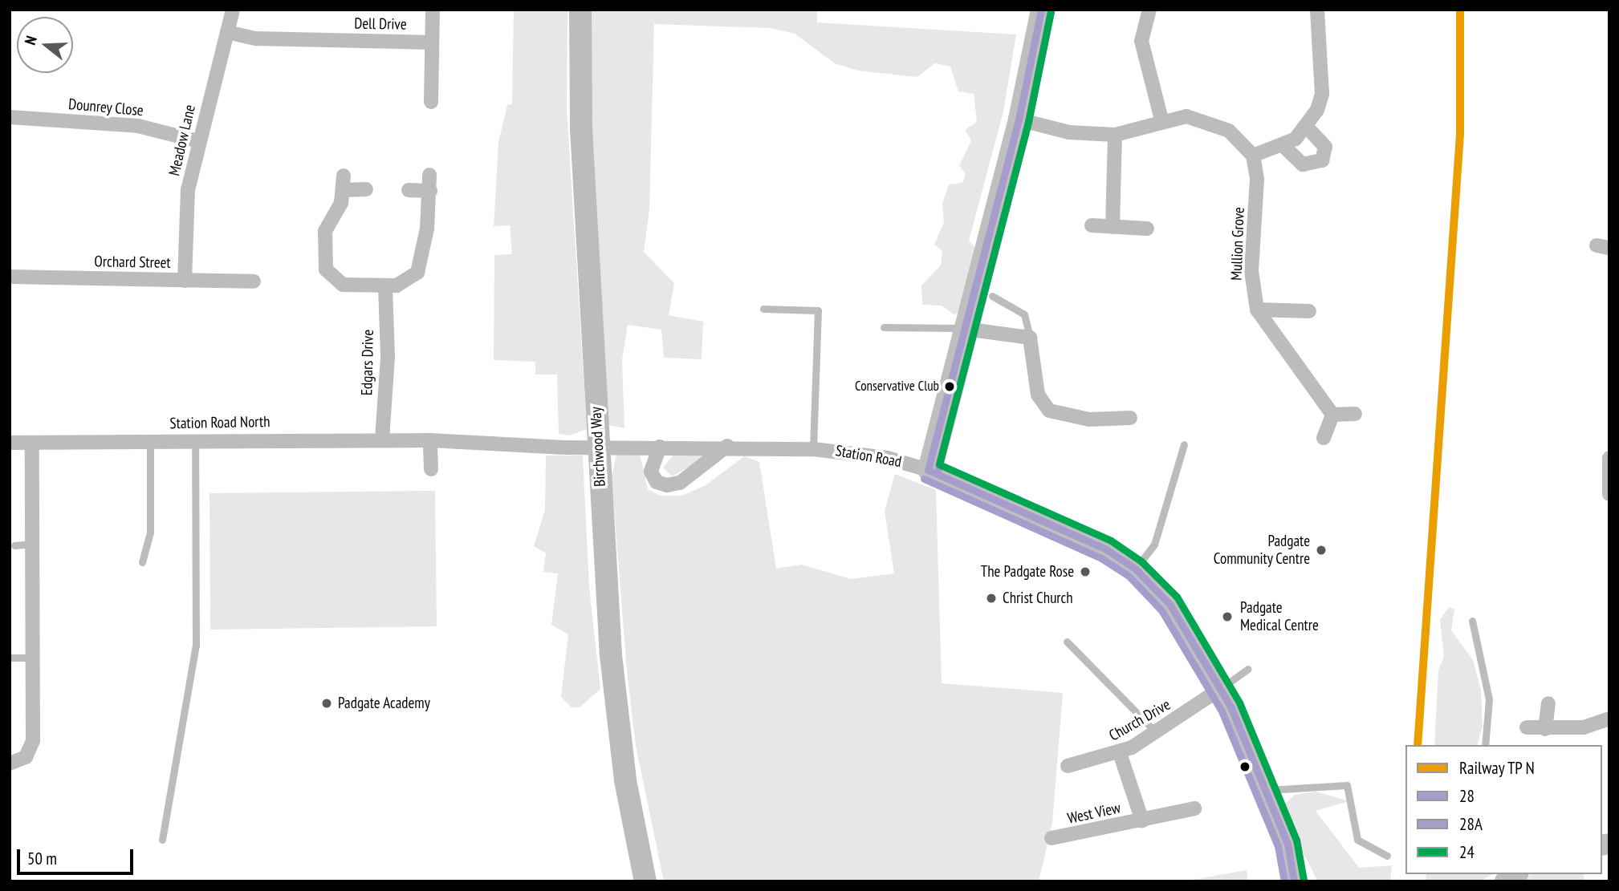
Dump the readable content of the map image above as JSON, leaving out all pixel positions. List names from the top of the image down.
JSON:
{
  "streets": {
    "main road": ["Birchwood Way"],
    "street": [
      "Dell Drive",
      "Dounrey Close",
      "Meadow Lane",
      "Mullion Grove",
      "Orchard Street",
      "Edgars Drive",
      "Station Road North",
      "Station Road",
      "Church Drive",
      "West View"
    ]
  },
  "crossings": [
    ["Dell Drive", "Meadow Lane"],
    ["Dounrey Close", "Meadow Lane"],
    ["Meadow Lane", "Orchard Street"],
    ["Edgars Drive", "Station Road North"],
    ["Station Road North", "Station Road"],
    ["Station Road", "Church Drive"],
    ["Church Drive", "West View"]
  ],
  "places": [
    "Conservative Club",
    "Padgate Community Centre",
    "The Padgate Rose",
    "Christ Church",
    "Padgate Medical Centre",
    "Padgate Academy"
  ],
  "lines": ["transit line 28", "transit line 28A", "transit line 24"],
  "legend": [
    "Railway TP N",
    "28",
    "28A",
    "24"
  ],
  "scale_bar": "50 m",
  "north": "left"
}
